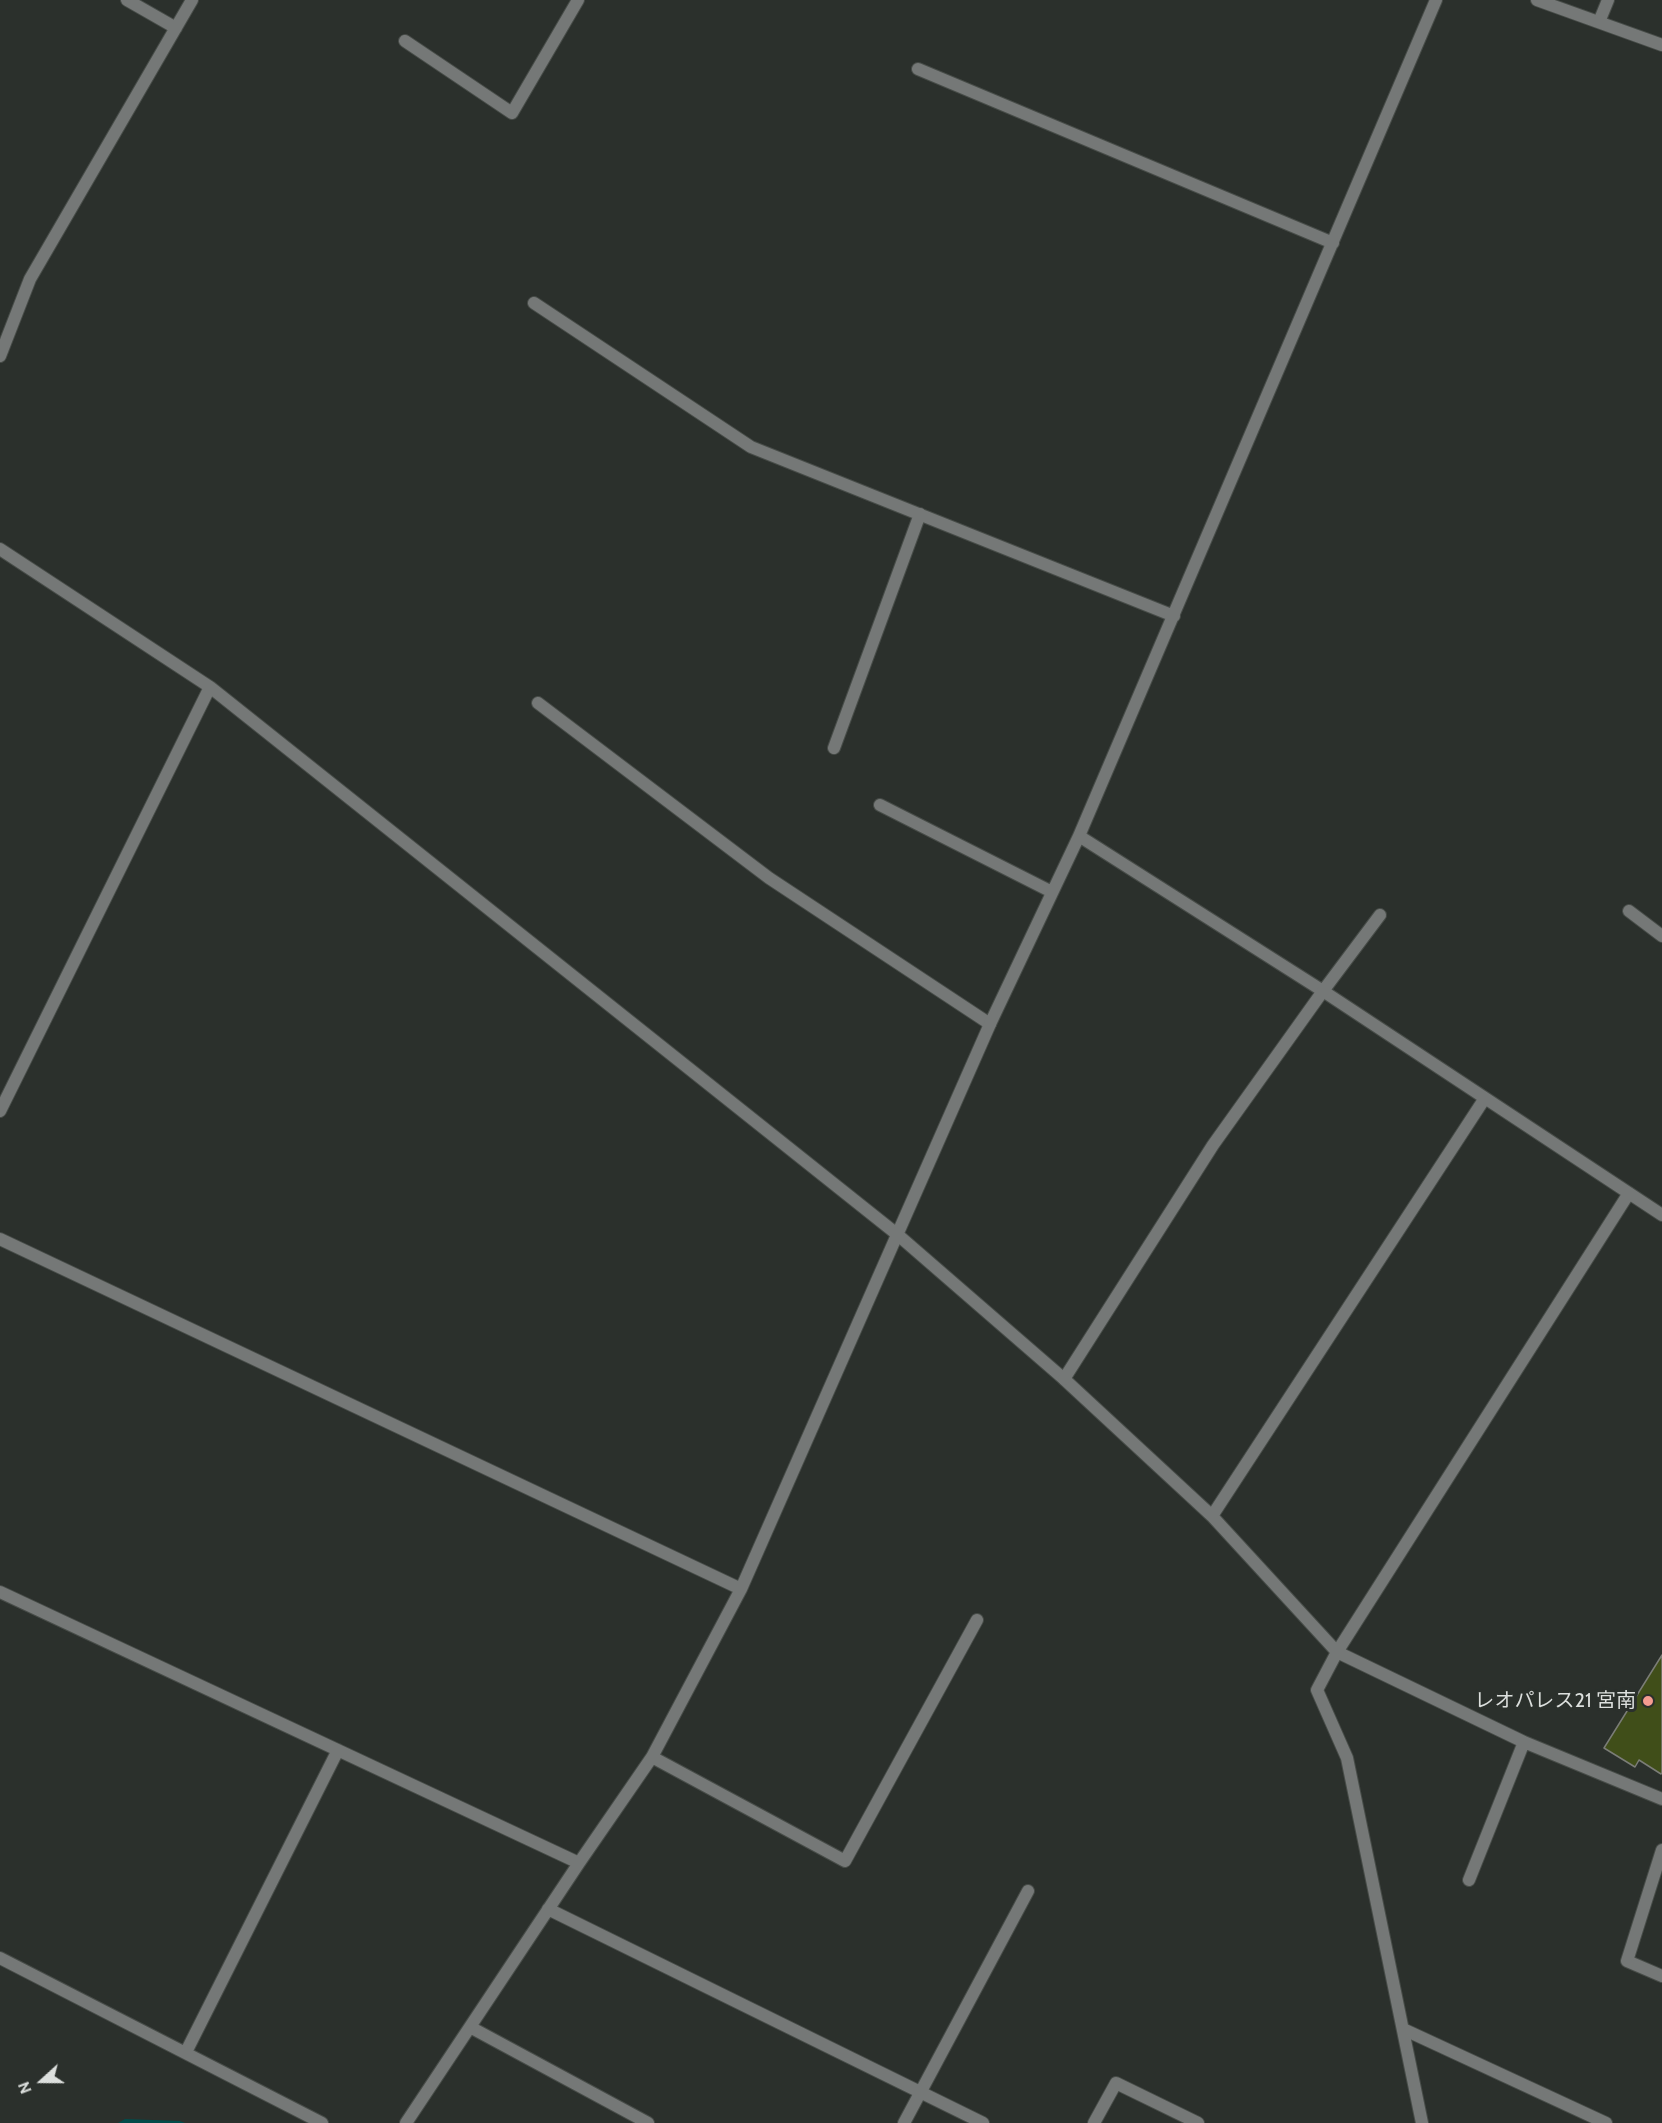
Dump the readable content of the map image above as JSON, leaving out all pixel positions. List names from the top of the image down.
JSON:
{
  "places": ["レオパレス21 宮南"],
  "north": "left"
}
